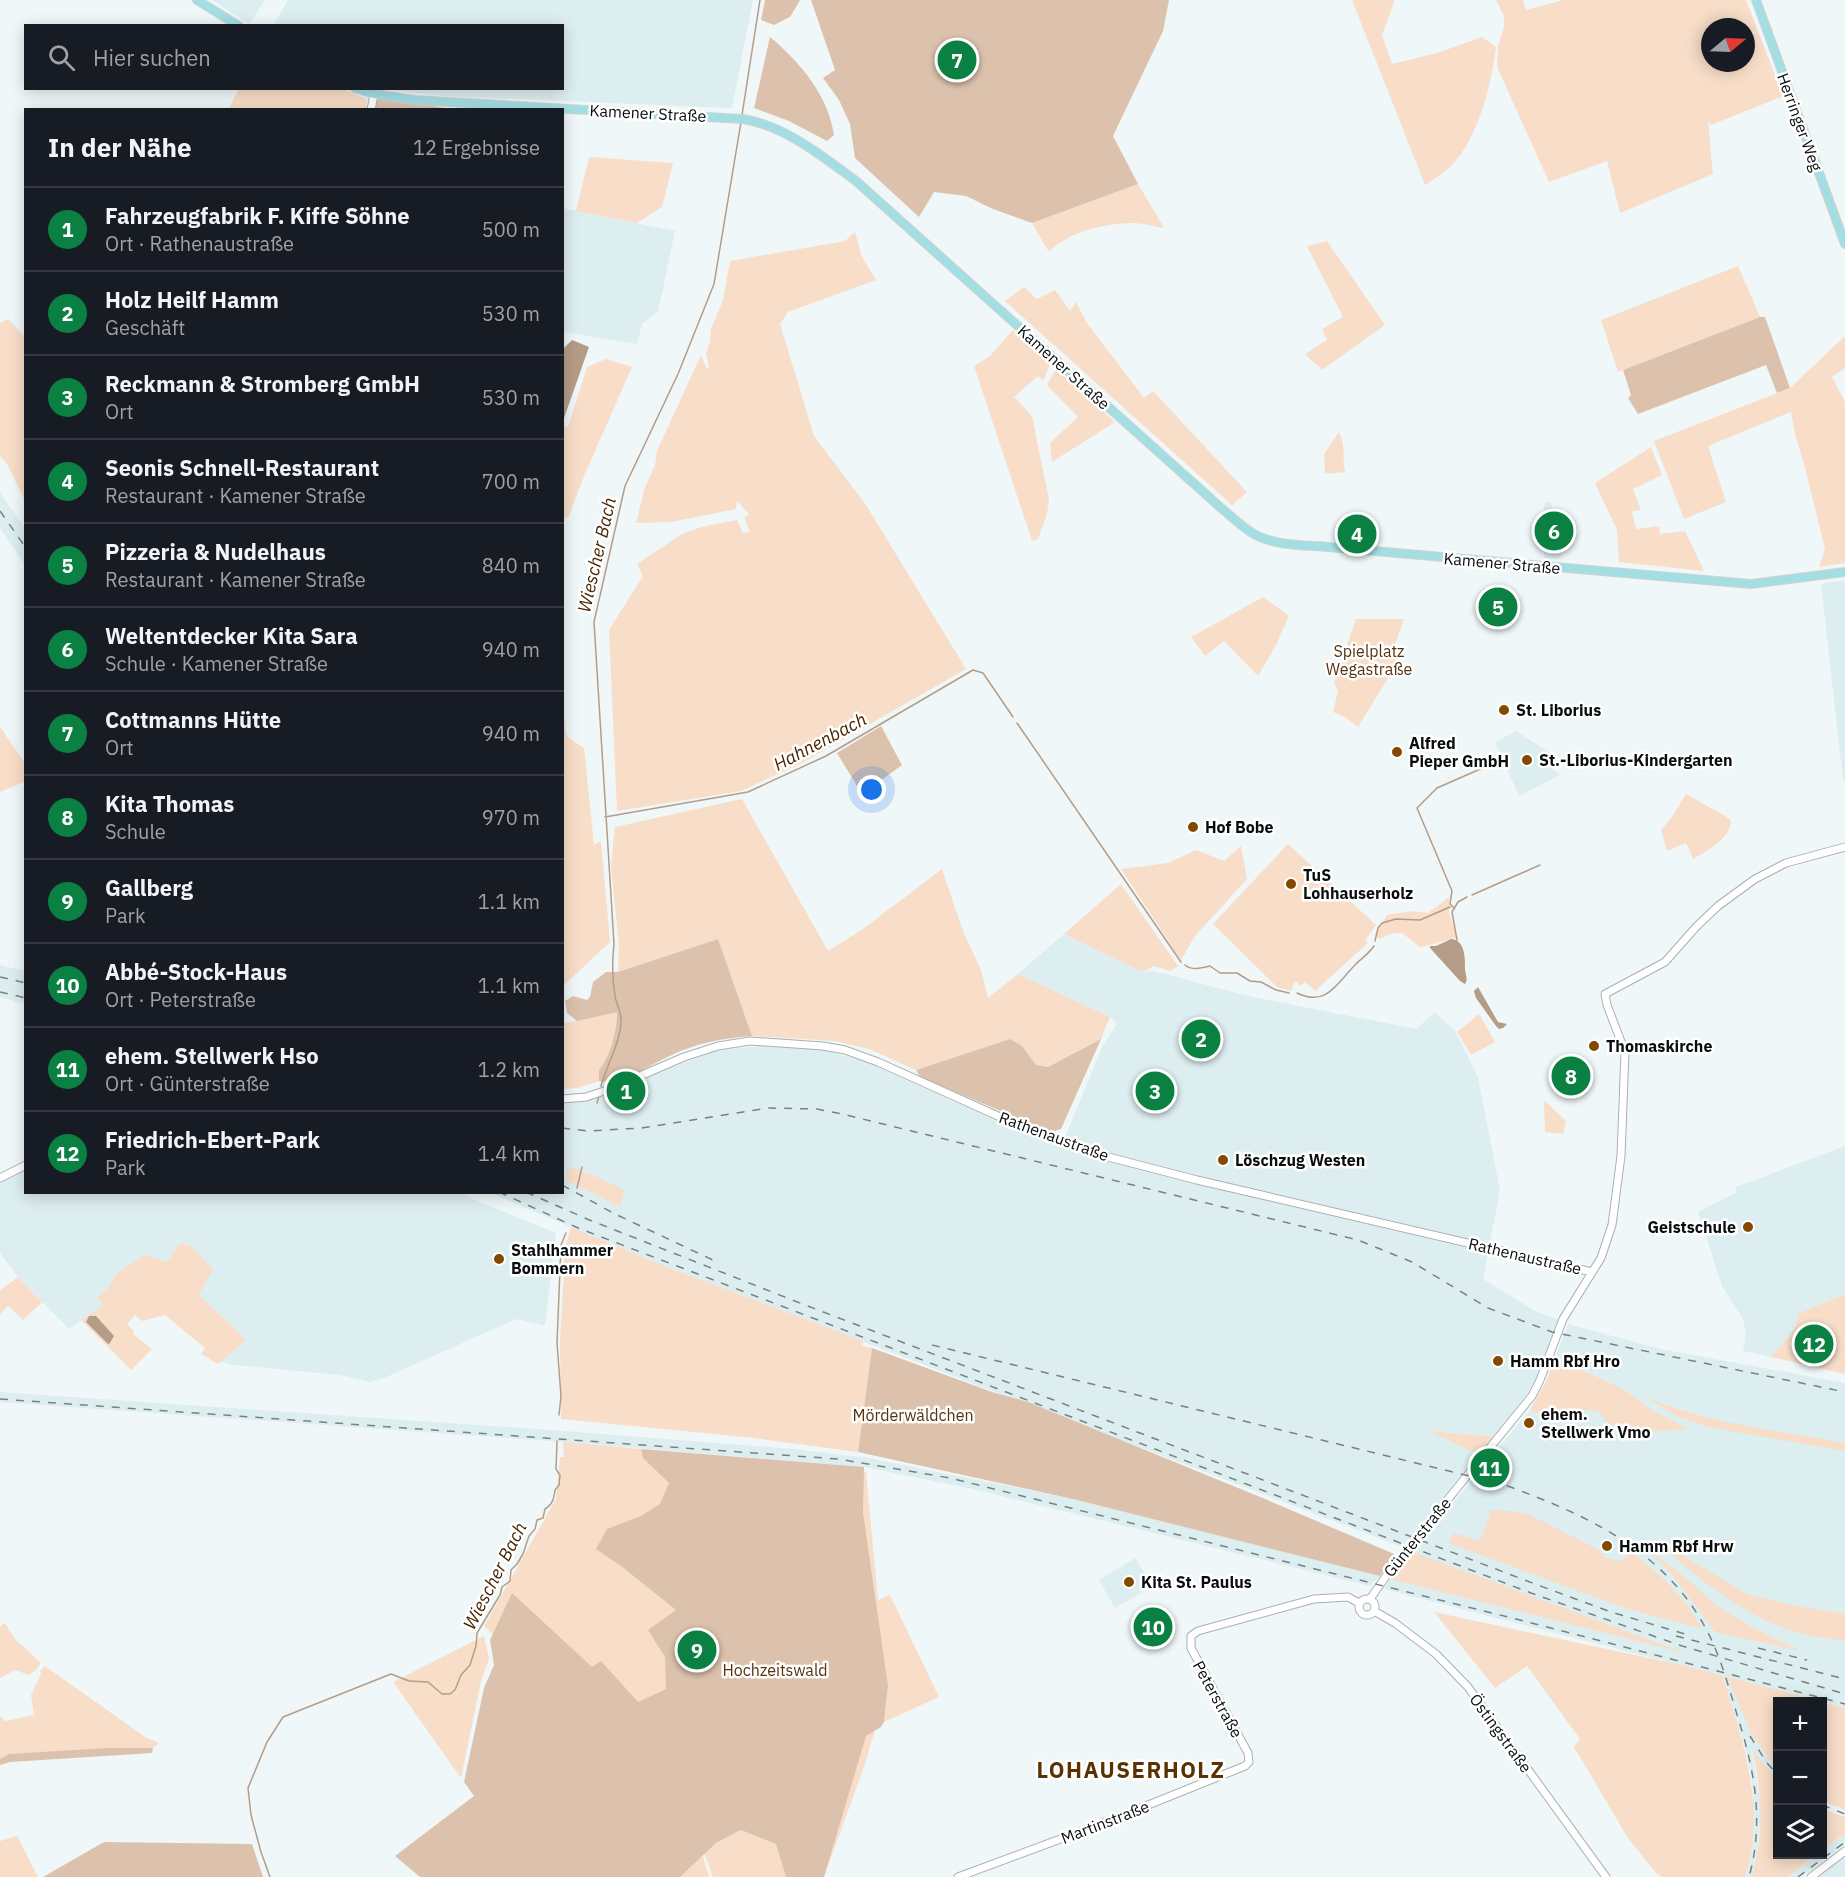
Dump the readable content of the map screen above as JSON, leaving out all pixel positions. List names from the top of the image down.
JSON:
{
  "streets": {
    "main road": ["Kamener Straße", "Herringer Weg"],
    "street": [
      "Rathenaustraße",
      "Günterstraße",
      "Peterstraße",
      "Östingstraße",
      "Martinstraße"
    ]
  },
  "crossings": [
    ["Rathenaustraße", "Günterstraße"],
    ["Günterstraße", "Peterstraße"],
    ["Günterstraße", "Östingstraße"],
    ["Peterstraße", "Östingstraße"],
    ["Peterstraße", "Martinstraße"]
  ],
  "districts": ["LOHAUSERHOLZ"],
  "water": ["Wiescher Bach", "Hahnenbach"],
  "parks": ["Spielplatz Wegastraße", "Mörderwäldchen", "Hochzeitswald"],
  "places": [
    "St. Liborius",
    "Alfred Pieper GmbH",
    "St.-Liborius-Kindergarten",
    "Hof Bobe",
    "TuS Lohhauserholz",
    "Thomaskirche",
    "Löschzug Westen",
    "Geistschule",
    "Stahlhammer Bommern",
    "Hamm Rbf Hro",
    "ehem. Stellwerk Vmo",
    "Hamm Rbf Hrw",
    "Kita St. Paulus"
  ],
  "north": "right",
  "page": {
    "search": "Hier suchen",
    "pins": [
      "7",
      "6",
      "4",
      "5",
      "2",
      "8",
      "1",
      "3",
      "12",
      "11",
      "10",
      "9"
    ],
    "heading": ["In der Nähe", "12 Ergebnisse"],
    "list": [
      {
        "mark": "1",
        "name": "Fahrzeugfabrik F. Kiffe Söhne",
        "note": "Ort · Rathenaustraße",
        "value": "500 m"
      },
      {
        "mark": "2",
        "name": "Holz Heilf Hamm",
        "note": "Geschäft",
        "value": "530 m"
      },
      {
        "mark": "3",
        "name": "Reckmann & Stromberg GmbH",
        "note": "Ort",
        "value": "530 m"
      },
      {
        "mark": "4",
        "name": "Seonis Schnell-Restaurant",
        "note": "Restaurant · Kamener Straße",
        "value": "700 m"
      },
      {
        "mark": "5",
        "name": "Pizzeria & Nudelhaus",
        "note": "Restaurant · Kamener Straße",
        "value": "840 m"
      },
      {
        "mark": "6",
        "name": "Weltentdecker Kita Sara",
        "note": "Schule · Kamener Straße",
        "value": "940 m"
      },
      {
        "mark": "7",
        "name": "Cottmanns Hütte",
        "note": "Ort",
        "value": "940 m"
      },
      {
        "mark": "8",
        "name": "Kita Thomas",
        "note": "Schule",
        "value": "970 m"
      },
      {
        "mark": "9",
        "name": "Gallberg",
        "note": "Park",
        "value": "1.1 km"
      },
      {
        "mark": "10",
        "name": "Abbé-Stock-Haus",
        "note": "Ort · Peterstraße",
        "value": "1.1 km"
      },
      {
        "mark": "11",
        "name": "ehem. Stellwerk Hso",
        "note": "Ort · Günterstraße",
        "value": "1.2 km"
      },
      {
        "mark": "12",
        "name": "Friedrich-Ebert-Park",
        "note": "Park",
        "value": "1.4 km"
      }
    ],
    "map_buttons": ["+", "−"]
  }
}
